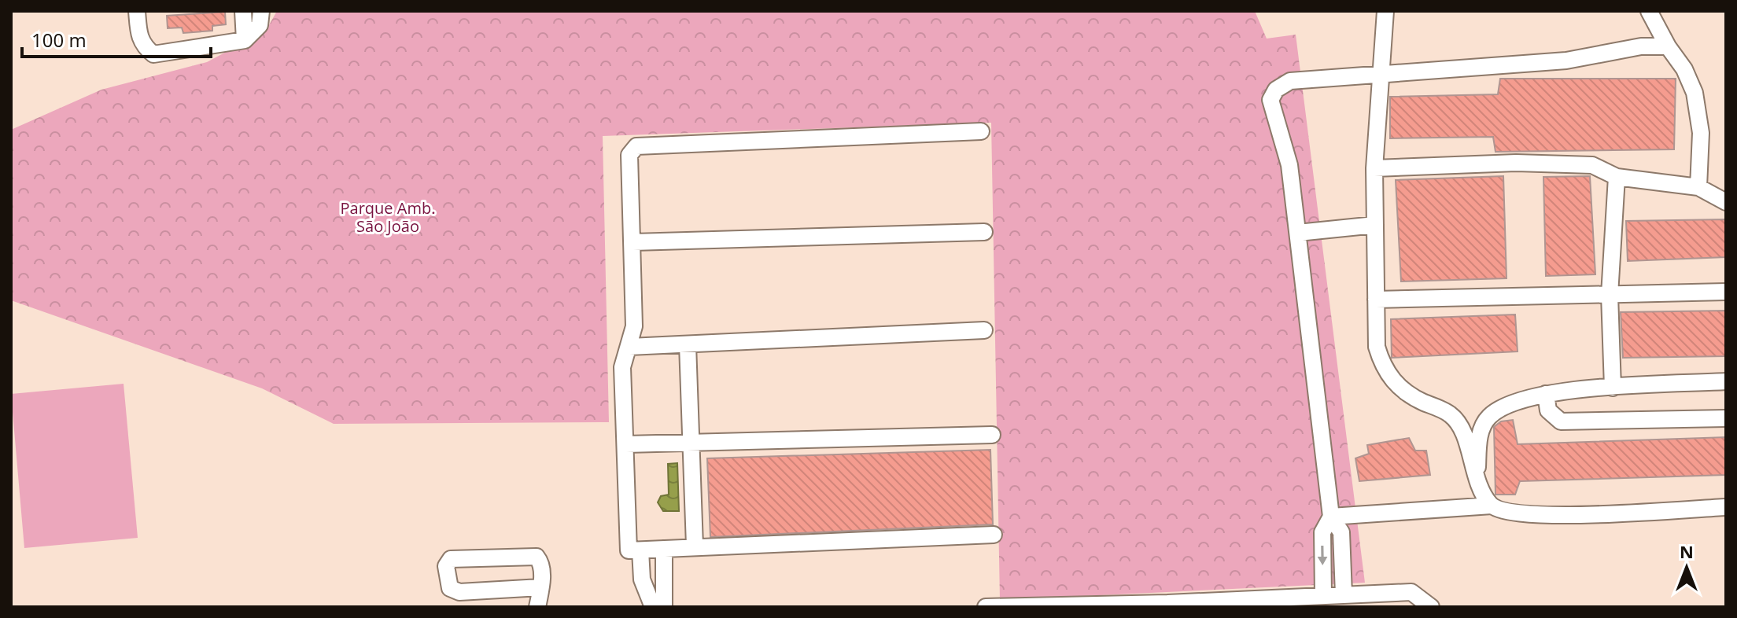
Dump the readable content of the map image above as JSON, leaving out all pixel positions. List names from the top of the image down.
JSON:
{
  "parks": ["Parque Amb. São João"],
  "scale_bar": "100 m",
  "north": "top"
}
